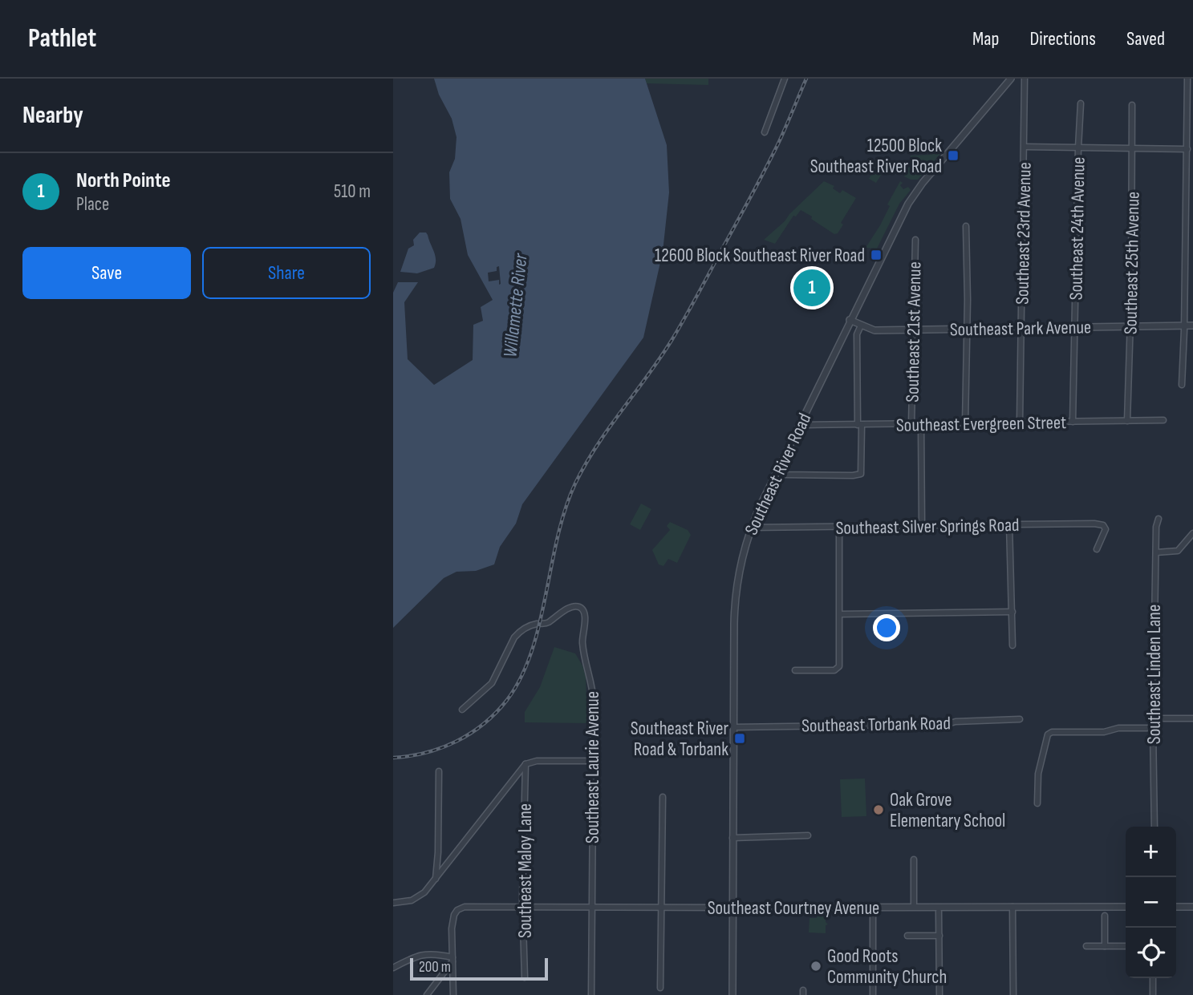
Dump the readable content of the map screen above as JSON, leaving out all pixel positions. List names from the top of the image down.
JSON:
{
  "streets": {
    "street": [
      "Southeast 24th Avenue",
      "Southeast 23rd Avenue",
      "Southeast 25th Avenue",
      "Southeast Park Avenue",
      "Southeast 21st Avenue",
      "Southeast Evergreen Street",
      "Southeast River Road",
      "Southeast Silver Springs Road",
      "Southeast Linden Lane",
      "Southeast Torbank Road",
      "Southeast Laurie Avenue",
      "Southeast Maloy Lane",
      "Southeast Courtney Avenue"
    ]
  },
  "crossings": [
    ["Southeast 24th Avenue", "Southeast Park Avenue"],
    ["Southeast 24th Avenue", "Southeast Evergreen Street"],
    ["Southeast 23rd Avenue", "Southeast Park Avenue"],
    ["Southeast 23rd Avenue", "Southeast Evergreen Street"],
    ["Southeast 25th Avenue", "Southeast Park Avenue"],
    ["Southeast 25th Avenue", "Southeast Evergreen Street"],
    ["Southeast Park Avenue", "Southeast 21st Avenue"],
    ["Southeast Park Avenue", "Southeast River Road"],
    ["Southeast 21st Avenue", "Southeast Evergreen Street"],
    ["Southeast 21st Avenue", "Southeast Silver Springs Road"],
    ["Southeast Evergreen Street", "Southeast River Road"],
    ["Southeast River Road", "Southeast Silver Springs Road"],
    ["Southeast River Road", "Southeast Torbank Road"],
    ["Southeast River Road", "Southeast Courtney Avenue"],
    ["Southeast Laurie Avenue", "Southeast Courtney Avenue"],
    ["Southeast Maloy Lane", "Southeast Courtney Avenue"]
  ],
  "water": ["Willamette River"],
  "places": {
    "transit": ["12500 Block Southeast River Road", "12600 Block Southeast River Road", "Southeast River Road & Torbank"],
    "other": ["Oak Grove Elementary School", "Good Roots Community Church"]
  },
  "scale_bar": "200 m",
  "page": {
    "header": "Pathlet",
    "nav": ["Map", "Directions", "Saved"],
    "heading": "Nearby",
    "list": [
      {
        "mark": "1",
        "name": "North Pointe",
        "note": "Place",
        "value": "510 m"
      }
    ],
    "buttons": ["Save", "Share"],
    "pins": "1",
    "map_buttons": ["+", "−"],
    "scale": "200 m"
  }
}
